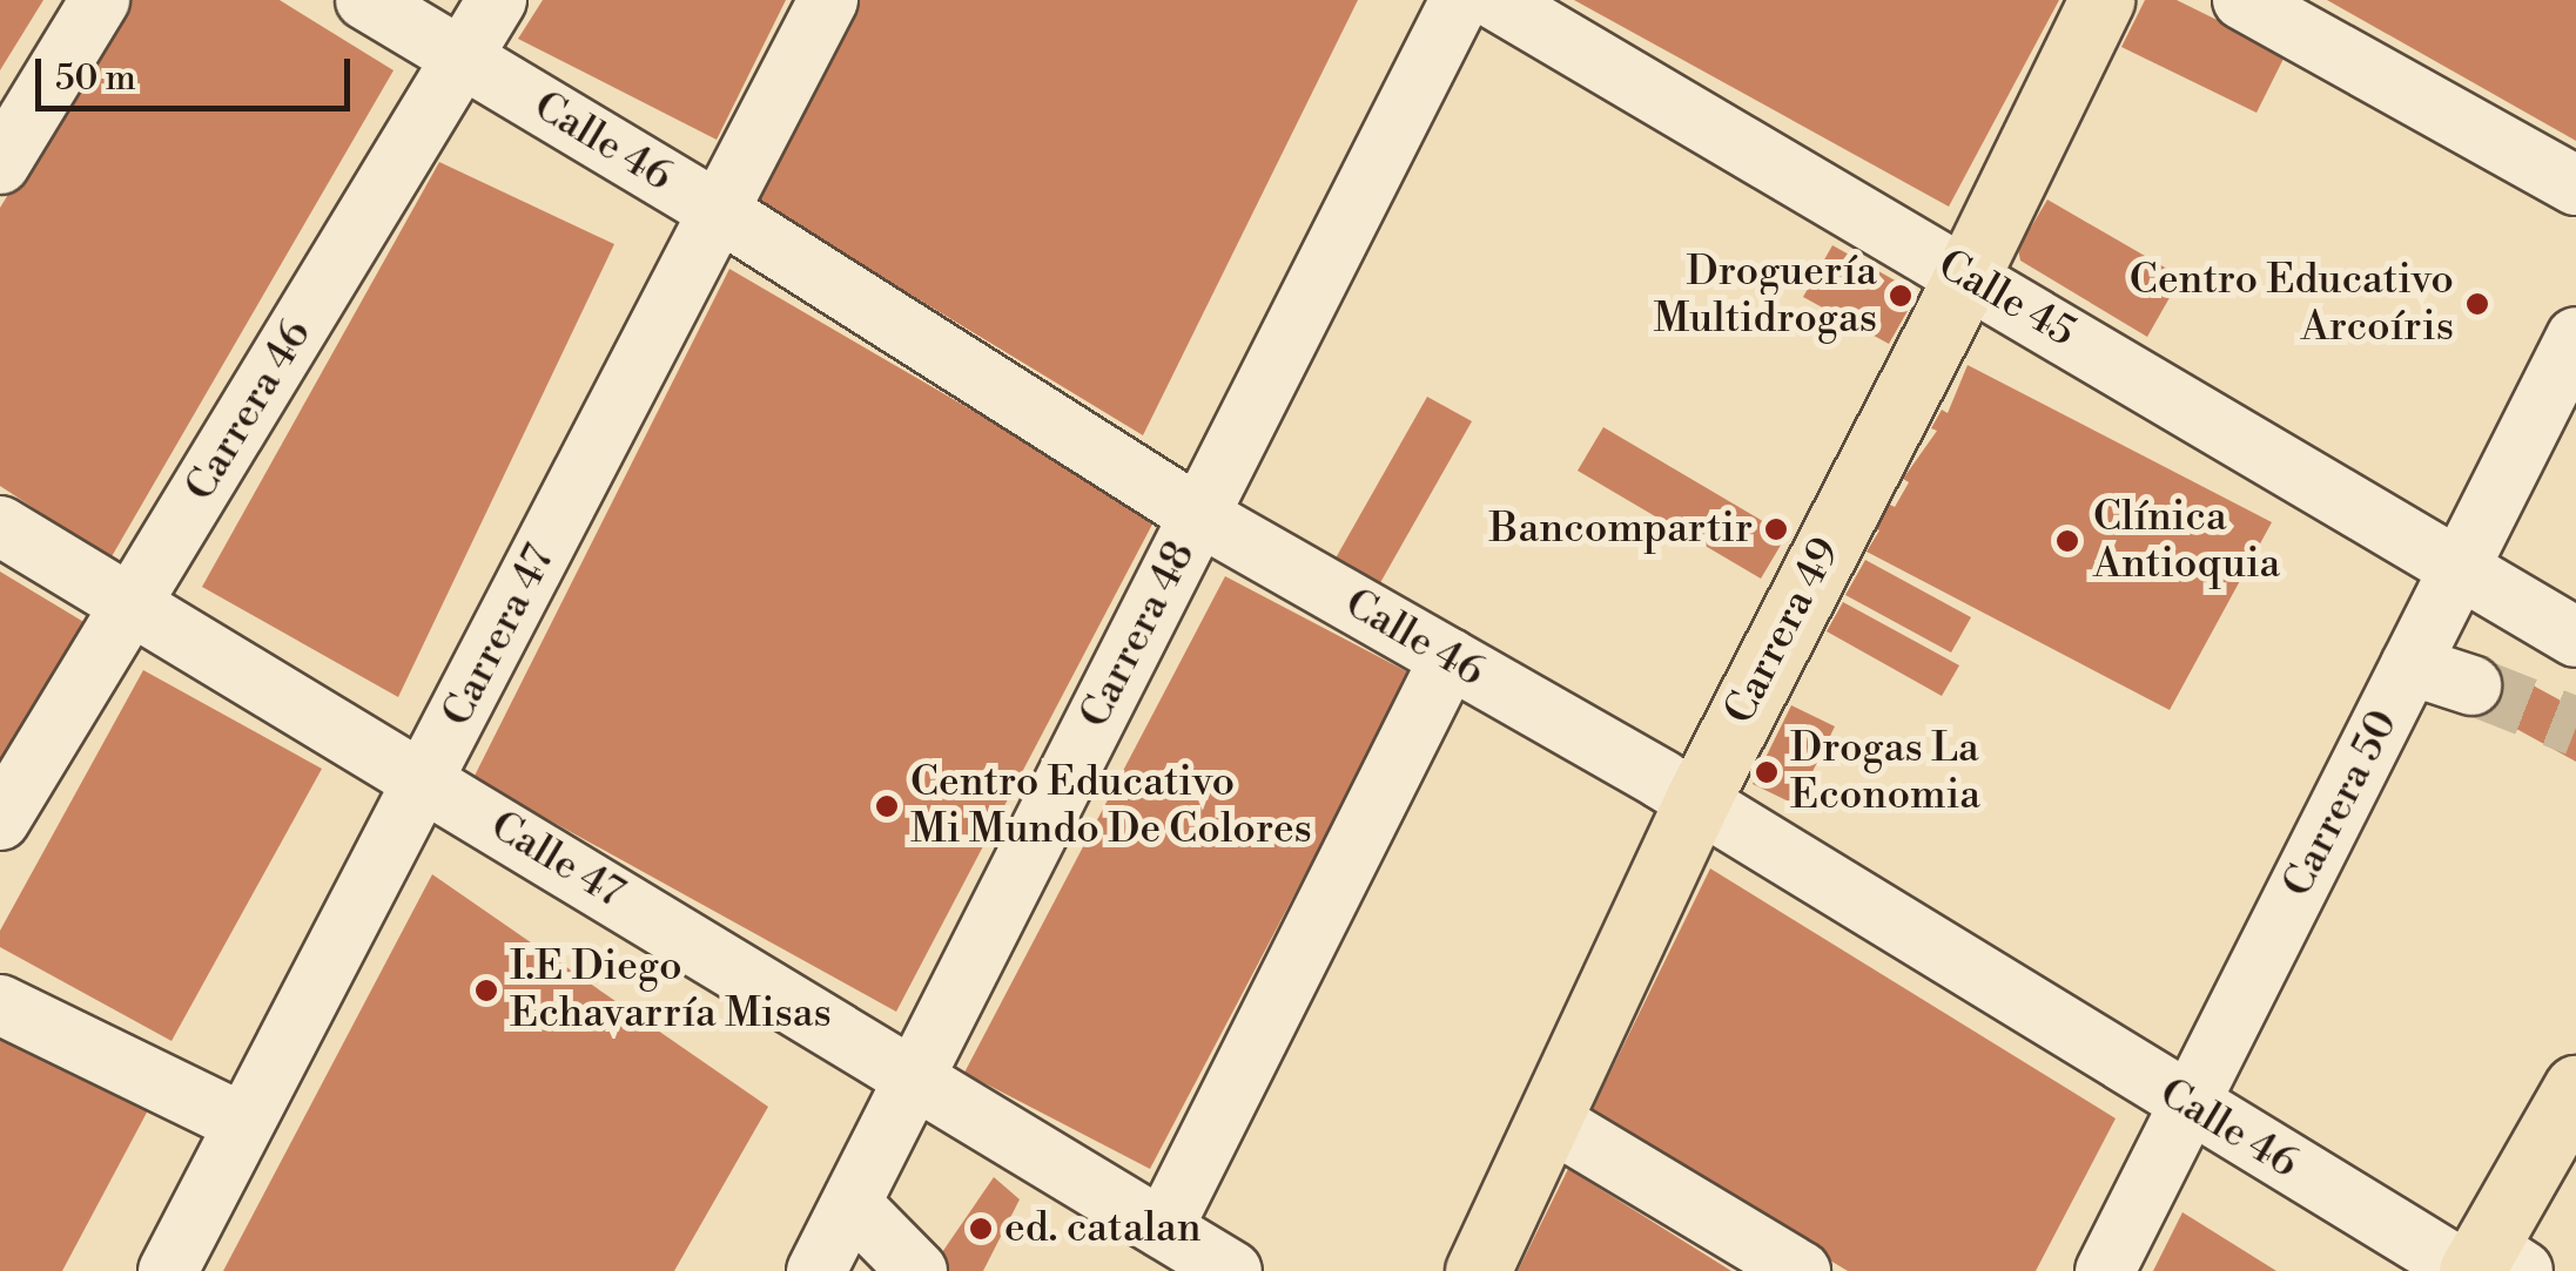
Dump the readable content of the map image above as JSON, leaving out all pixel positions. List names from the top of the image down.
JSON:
{
  "streets": {
    "main road": ["Carrera 49"],
    "street": [
      "Calle 46",
      "Calle 45",
      "Carrera 46",
      "Carrera 48",
      "Carrera 47",
      "Carrera 50",
      "Calle 47"
    ]
  },
  "crossings": [
    ["Calle 46", "Carrera 46"],
    ["Calle 46", "Carrera 49"],
    ["Calle 46", "Carrera 48"],
    ["Calle 46", "Carrera 47"],
    ["Calle 46", "Carrera 50"],
    ["Calle 45", "Carrera 49"],
    ["Calle 45", "Carrera 50"],
    ["Carrera 46", "Calle 47"],
    ["Carrera 48", "Calle 47"],
    ["Carrera 47", "Calle 47"]
  ],
  "places": [
    "Droguería Multidrogas",
    "Centro Educativo Arcoíris",
    "Bancompartir",
    "Clínica Antioquia",
    "Drogas La Economia",
    "Centro Educativo Mi Mundo De Colores",
    "I.E Diego Echavarría Misas",
    "ed. catalan"
  ],
  "scale_bar": "50 m"
}
